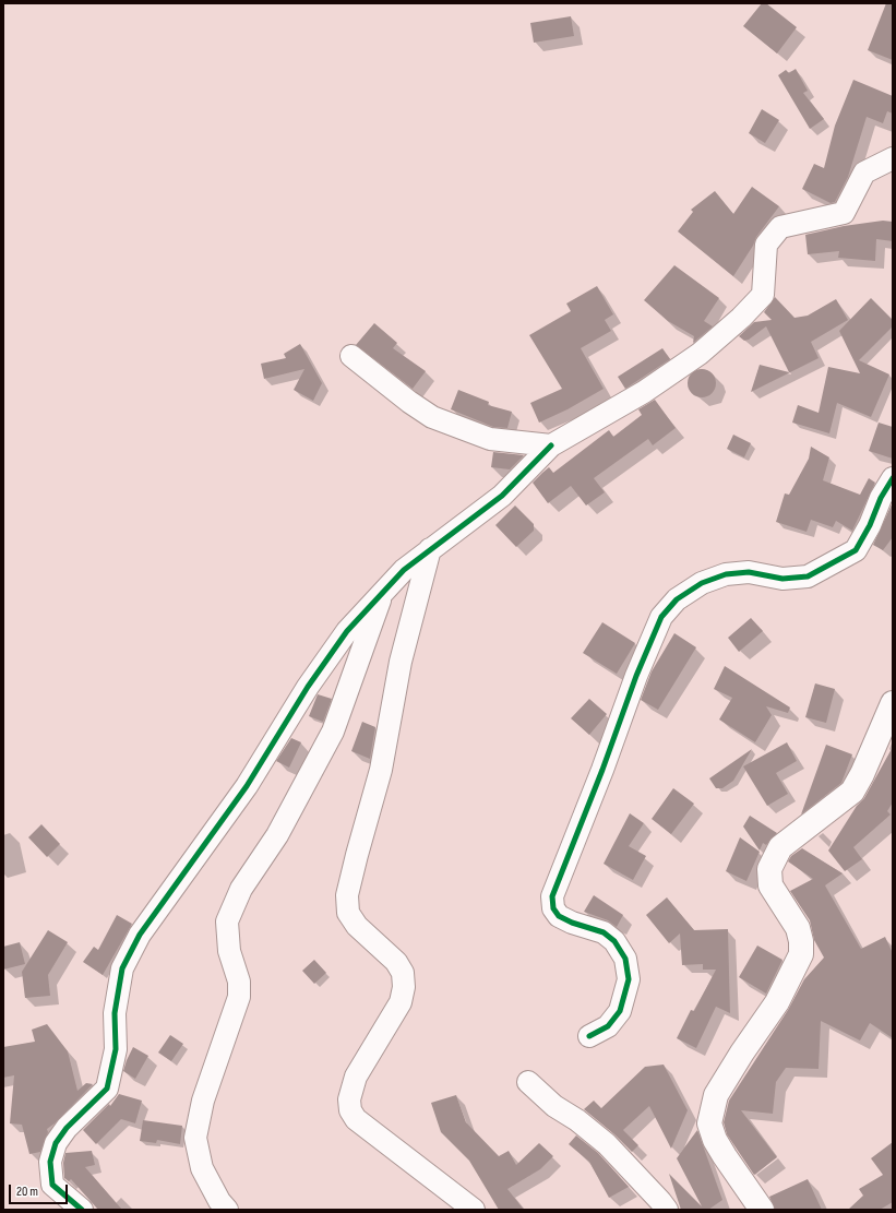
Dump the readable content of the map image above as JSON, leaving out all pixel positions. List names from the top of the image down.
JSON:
{
  "scale_bar": "20 m"
}
